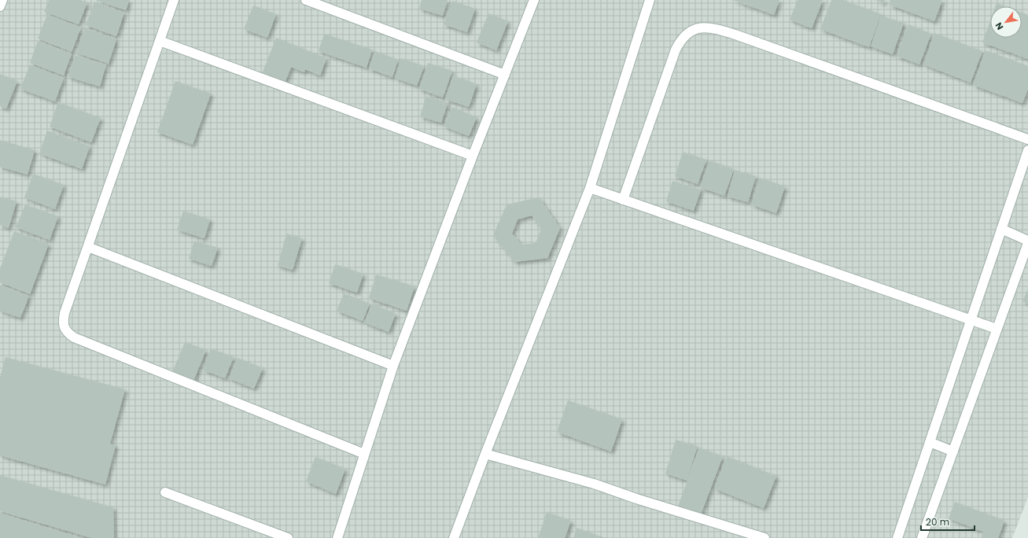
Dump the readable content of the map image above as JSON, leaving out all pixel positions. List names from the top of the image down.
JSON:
{
  "scale_bar": "20 m",
  "north": "bottom left"
}
